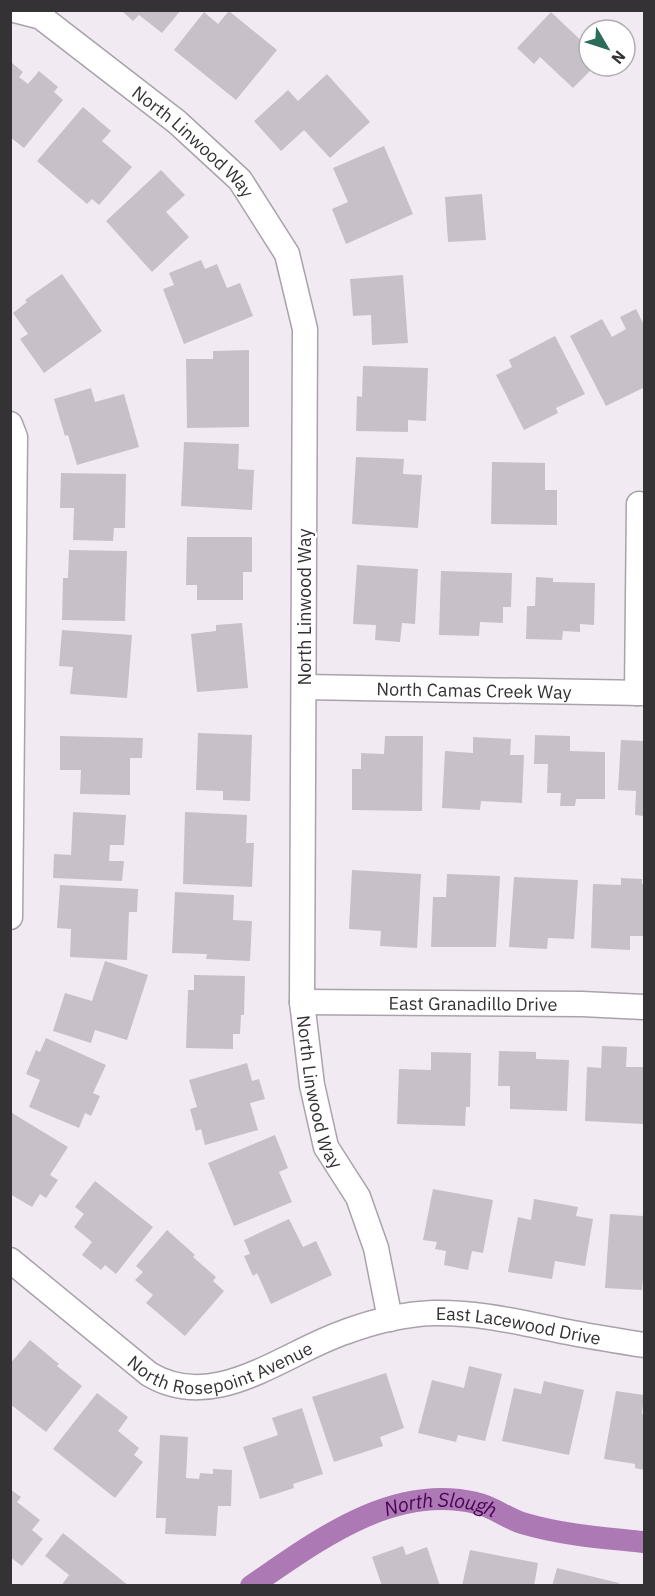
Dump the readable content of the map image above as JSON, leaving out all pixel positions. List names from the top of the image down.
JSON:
{
  "streets": {
    "street": [
      "North Linwood Way",
      "North Camas Creek Way",
      "East Granadillo Drive",
      "East Lacewood Drive",
      "North Rosepoint Avenue"
    ]
  },
  "crossings": [
    ["North Linwood Way", "North Camas Creek Way"],
    ["North Linwood Way", "East Granadillo Drive"],
    ["North Linwood Way", "East Lacewood Drive"],
    ["North Linwood Way", "North Rosepoint Avenue"],
    ["East Lacewood Drive", "North Rosepoint Avenue"]
  ],
  "water": ["North Slough"],
  "north": "bottom right"
}
